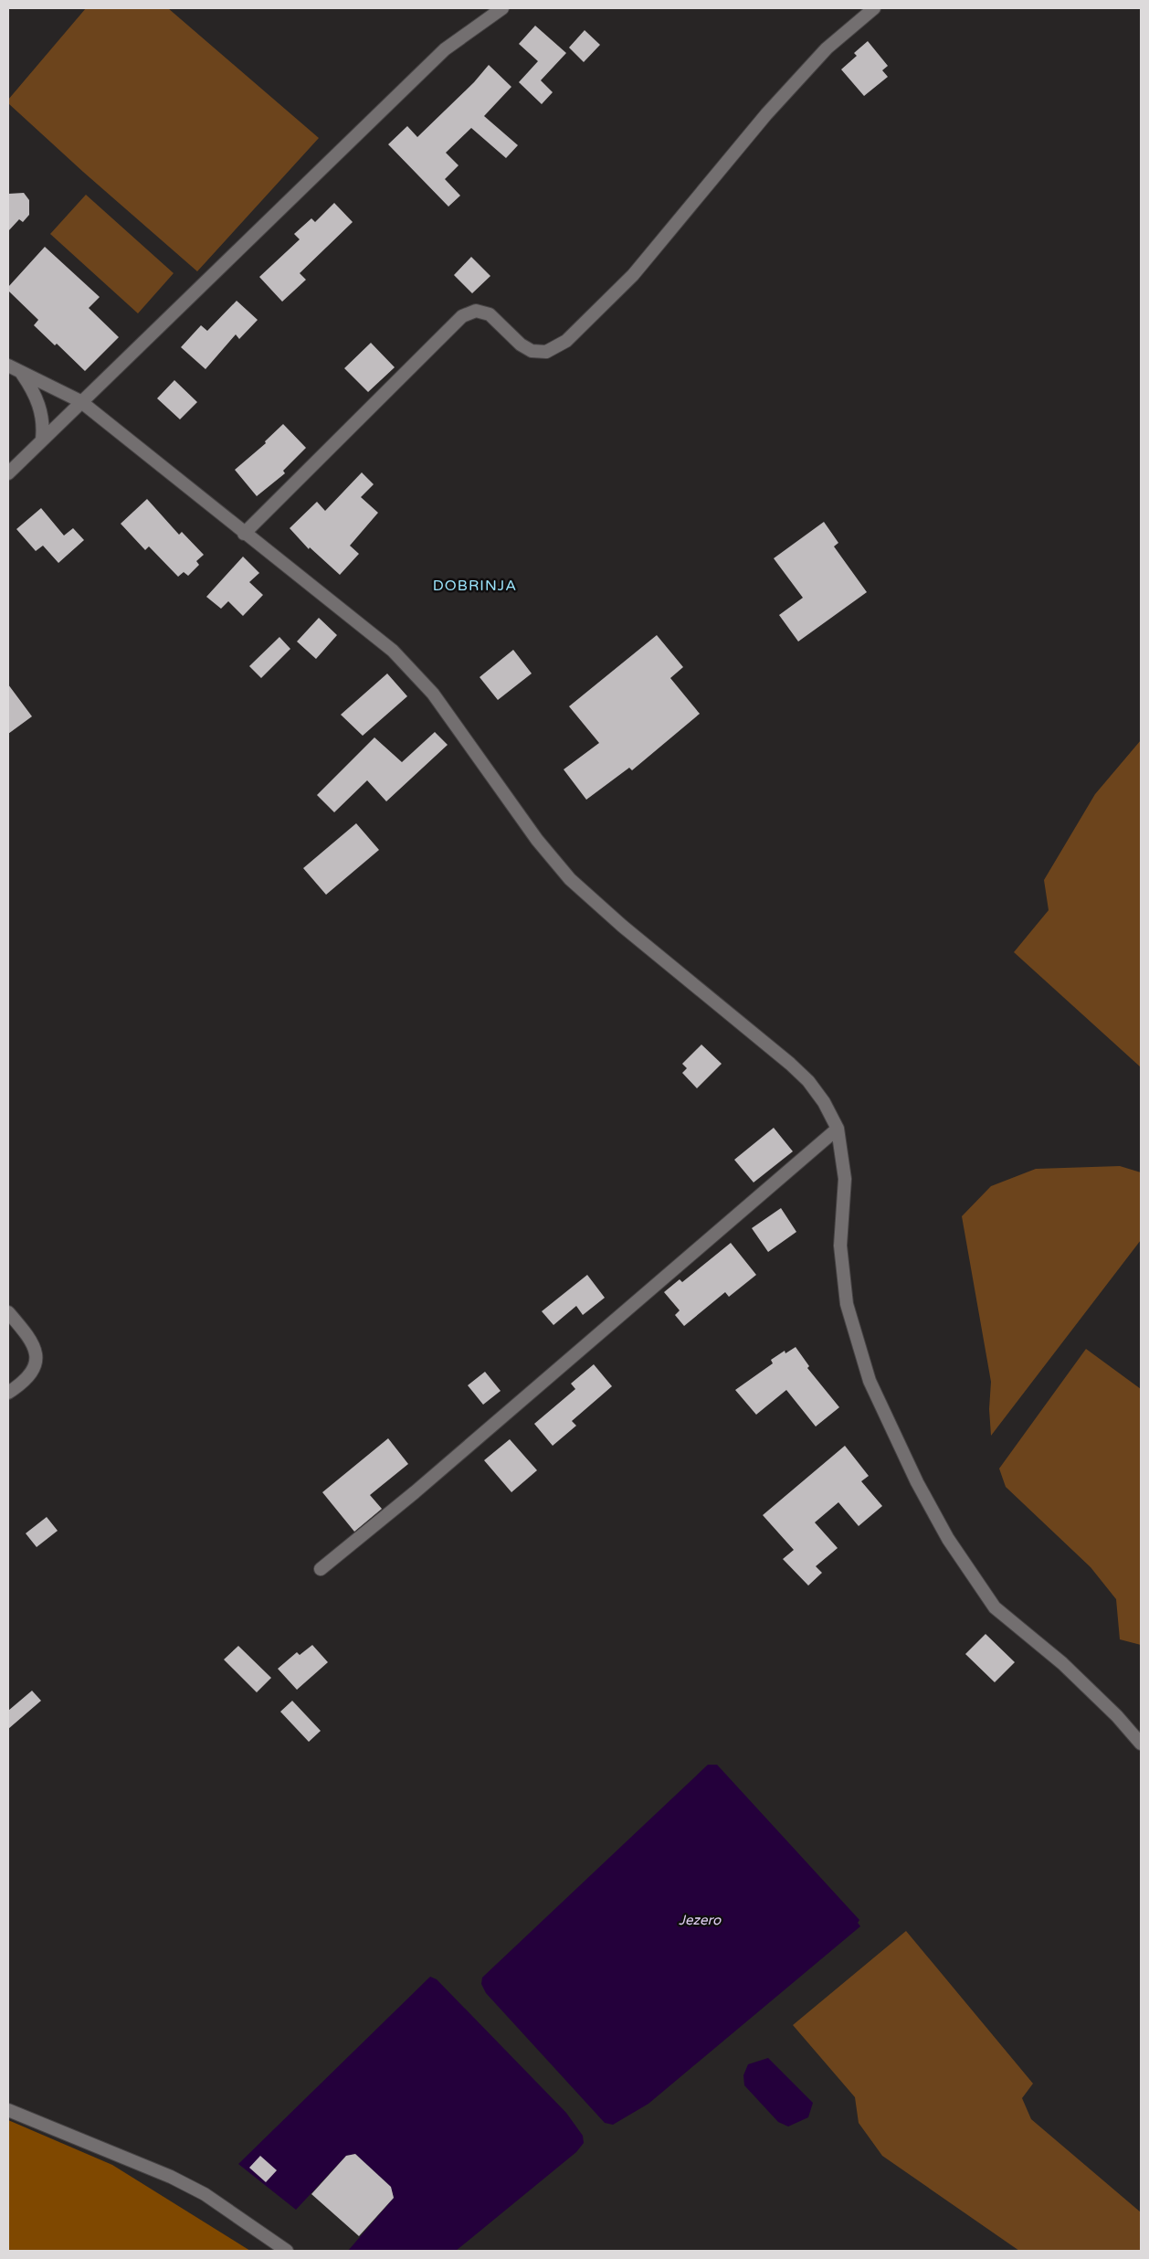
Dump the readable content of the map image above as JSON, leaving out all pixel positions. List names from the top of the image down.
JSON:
{
  "districts": ["DOBRINJA"],
  "water": ["Jezero"]
}
